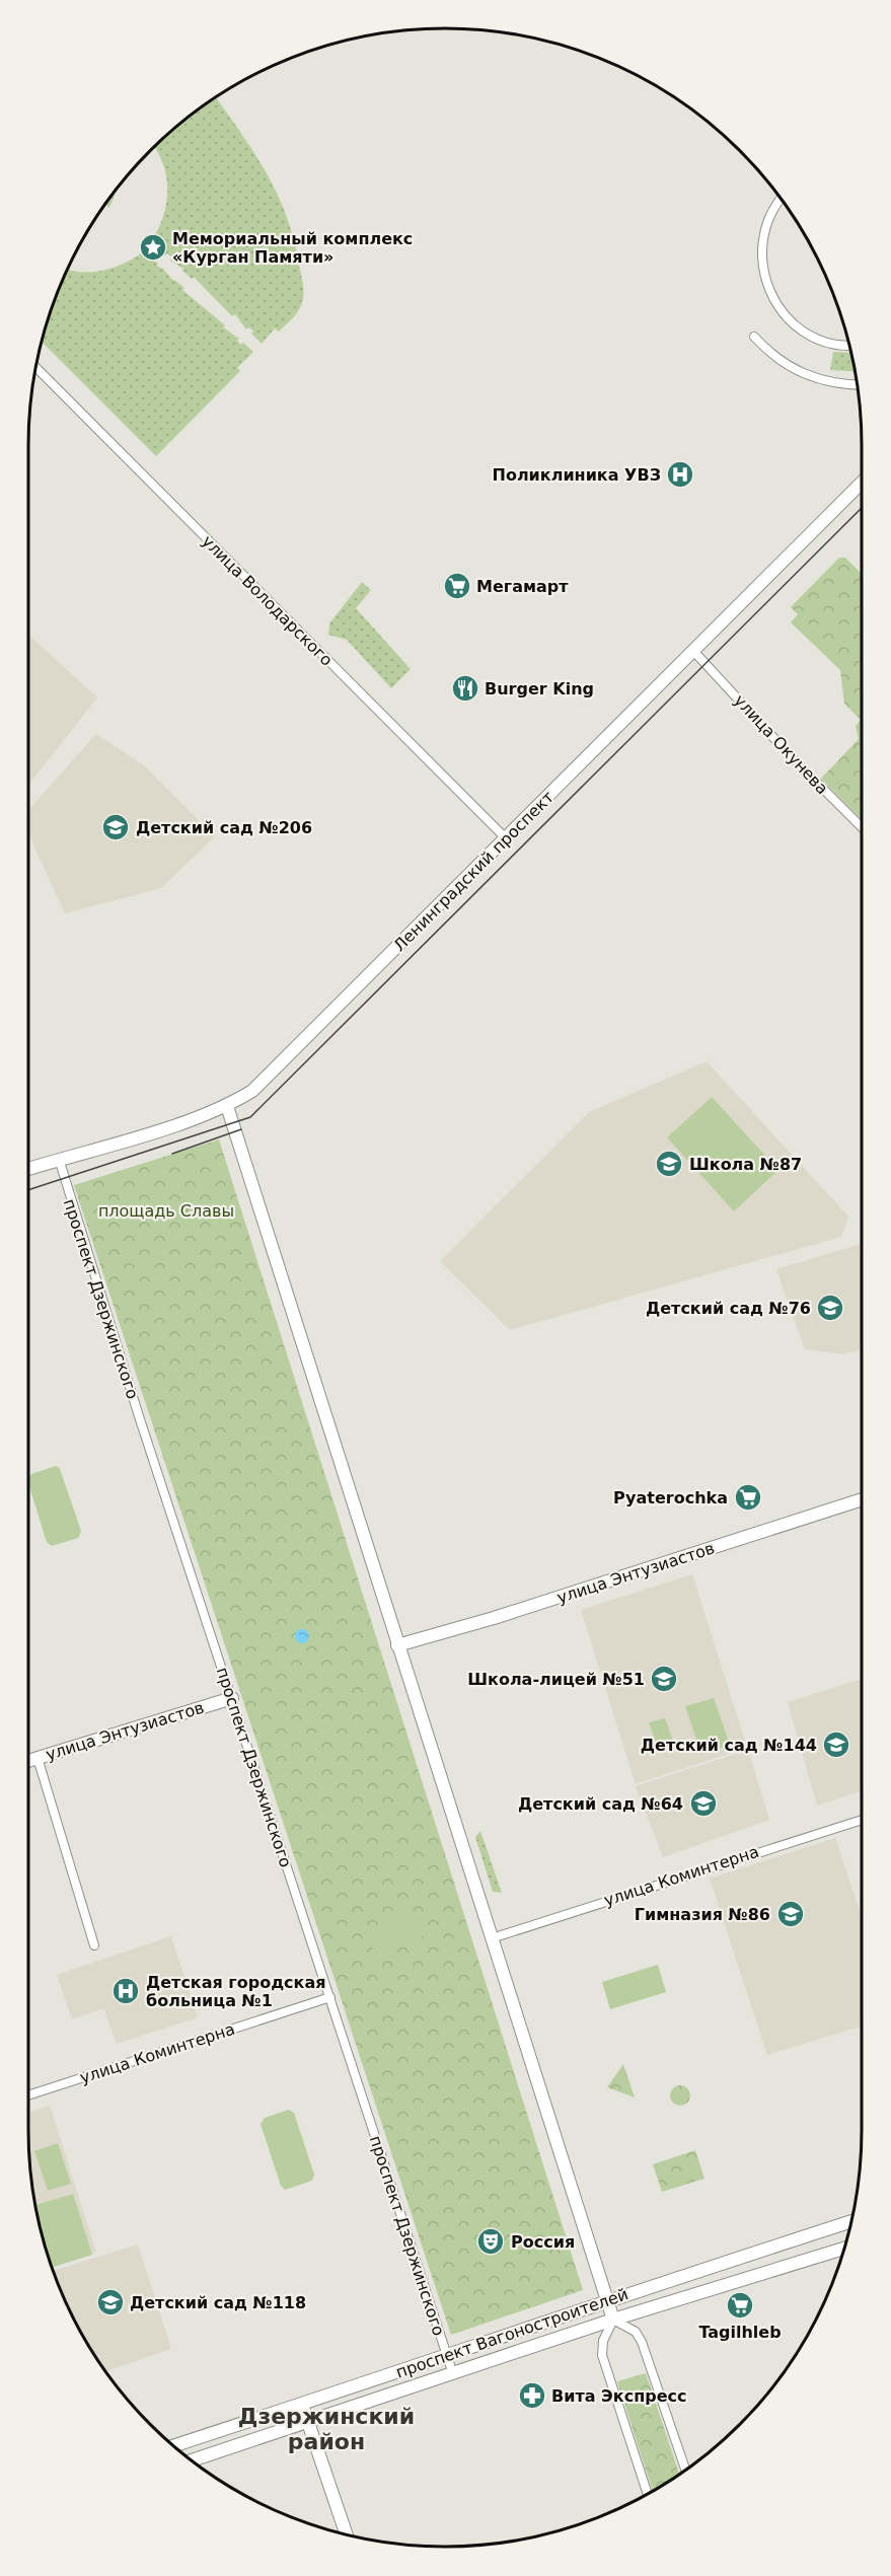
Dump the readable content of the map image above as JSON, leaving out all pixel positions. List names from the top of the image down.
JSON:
{
  "streets": {
    "main road": ["Ленинградский проспект", "улица Энтузиастов", "проспект Вагоностроителей"],
    "street": [
      "улица Володарского",
      "улица Окунева",
      "проспект Дзержинского",
      "улица Коминтерна"
    ]
  },
  "crossings": [
    ["улица Володарского", "Ленинградский проспект"],
    ["улица Окунева", "Ленинградский проспект"],
    ["Ленинградский проспект", "проспект Дзержинского"],
    ["проспект Дзержинского", "улица Энтузиастов"],
    ["проспект Дзержинского", "улица Коминтерна"],
    ["проспект Дзержинского", "проспект Вагоностроителей"]
  ],
  "districts": ["Дзержинский район"],
  "parks": ["площадь Славы"],
  "places": {
    "place": ["Мемориальный комплекс «Курган Памяти»"],
    "hospital": ["Поликлиника УВЗ", "Детская городская больница №1"],
    "supermarket": ["Мегамарт", "Pyaterochka", "Tagilhleb"],
    "restaurant": ["Burger King"],
    "school or university": [
      "Детский сад №206",
      "Школа №87",
      "Детский сад №76",
      "Школа-лицей №51",
      "Детский сад №144",
      "Детский сад №64",
      "Гимназия №86",
      "Детский сад №118"
    ],
    "theatre": ["Россия"],
    "pharmacy": ["Вита Экспресс"]
  }
}
